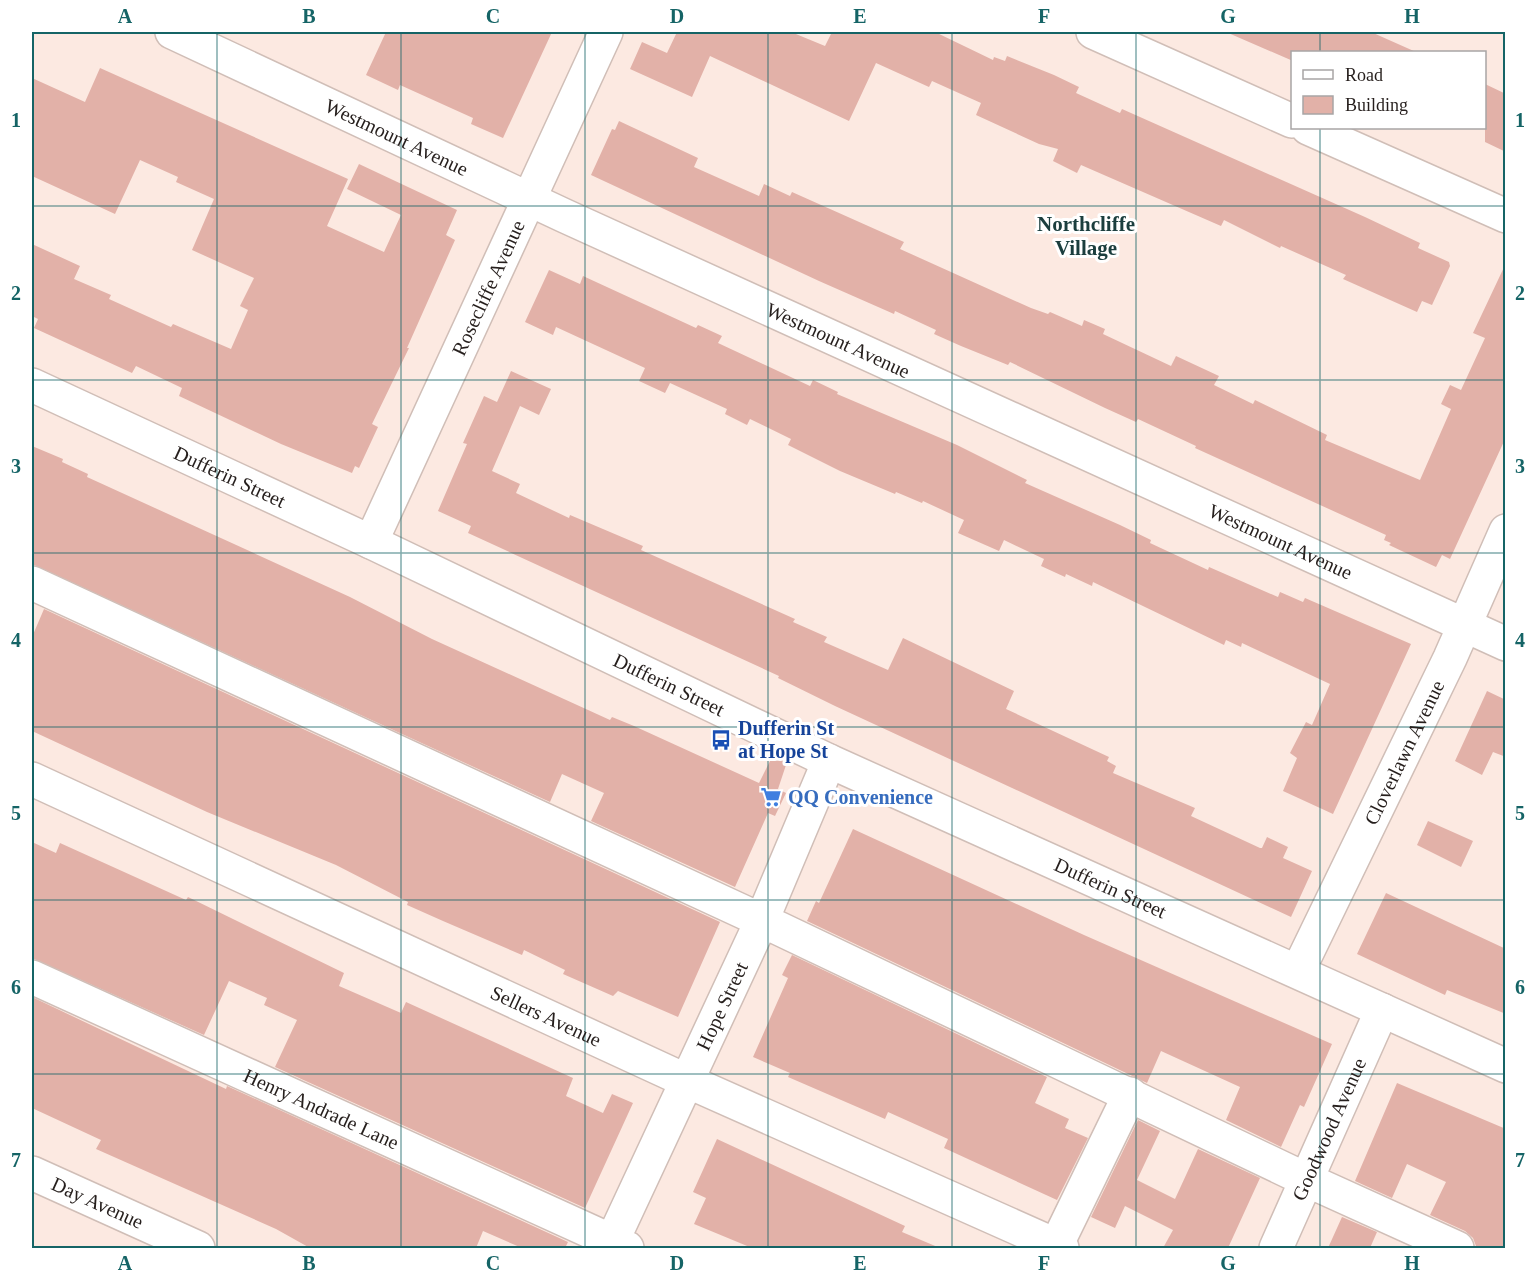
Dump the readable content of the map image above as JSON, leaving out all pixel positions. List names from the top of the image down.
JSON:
{
  "streets": {
    "street": [
      "Westmount Avenue",
      "Rosecliffe Avenue",
      "Dufferin Street",
      "Cloverlawn Avenue",
      "Hope Street",
      "Sellers Avenue",
      "Henry Andrade Lane",
      "Goodwood Avenue",
      "Day Avenue"
    ]
  },
  "crossings": [
    ["Westmount Avenue", "Rosecliffe Avenue"],
    ["Westmount Avenue", "Cloverlawn Avenue"],
    ["Rosecliffe Avenue", "Dufferin Street"],
    ["Dufferin Street", "Cloverlawn Avenue"],
    ["Dufferin Street", "Hope Street"],
    ["Dufferin Street", "Goodwood Avenue"],
    ["Hope Street", "Sellers Avenue"],
    ["Hope Street", "Henry Andrade Lane"]
  ],
  "districts": ["Northcliffe Village"],
  "places": {
    "bus stop": ["Dufferin St at Hope St"],
    "supermarket": ["QQ Convenience"]
  },
  "legend": ["Road", "Building"],
  "grid": {
    "columns": [
      "A",
      "B",
      "C",
      "D",
      "E",
      "F",
      "G",
      "H"
    ],
    "rows": [
      "1",
      "2",
      "3",
      "4",
      "5",
      "6",
      "7"
    ]
  }
}
